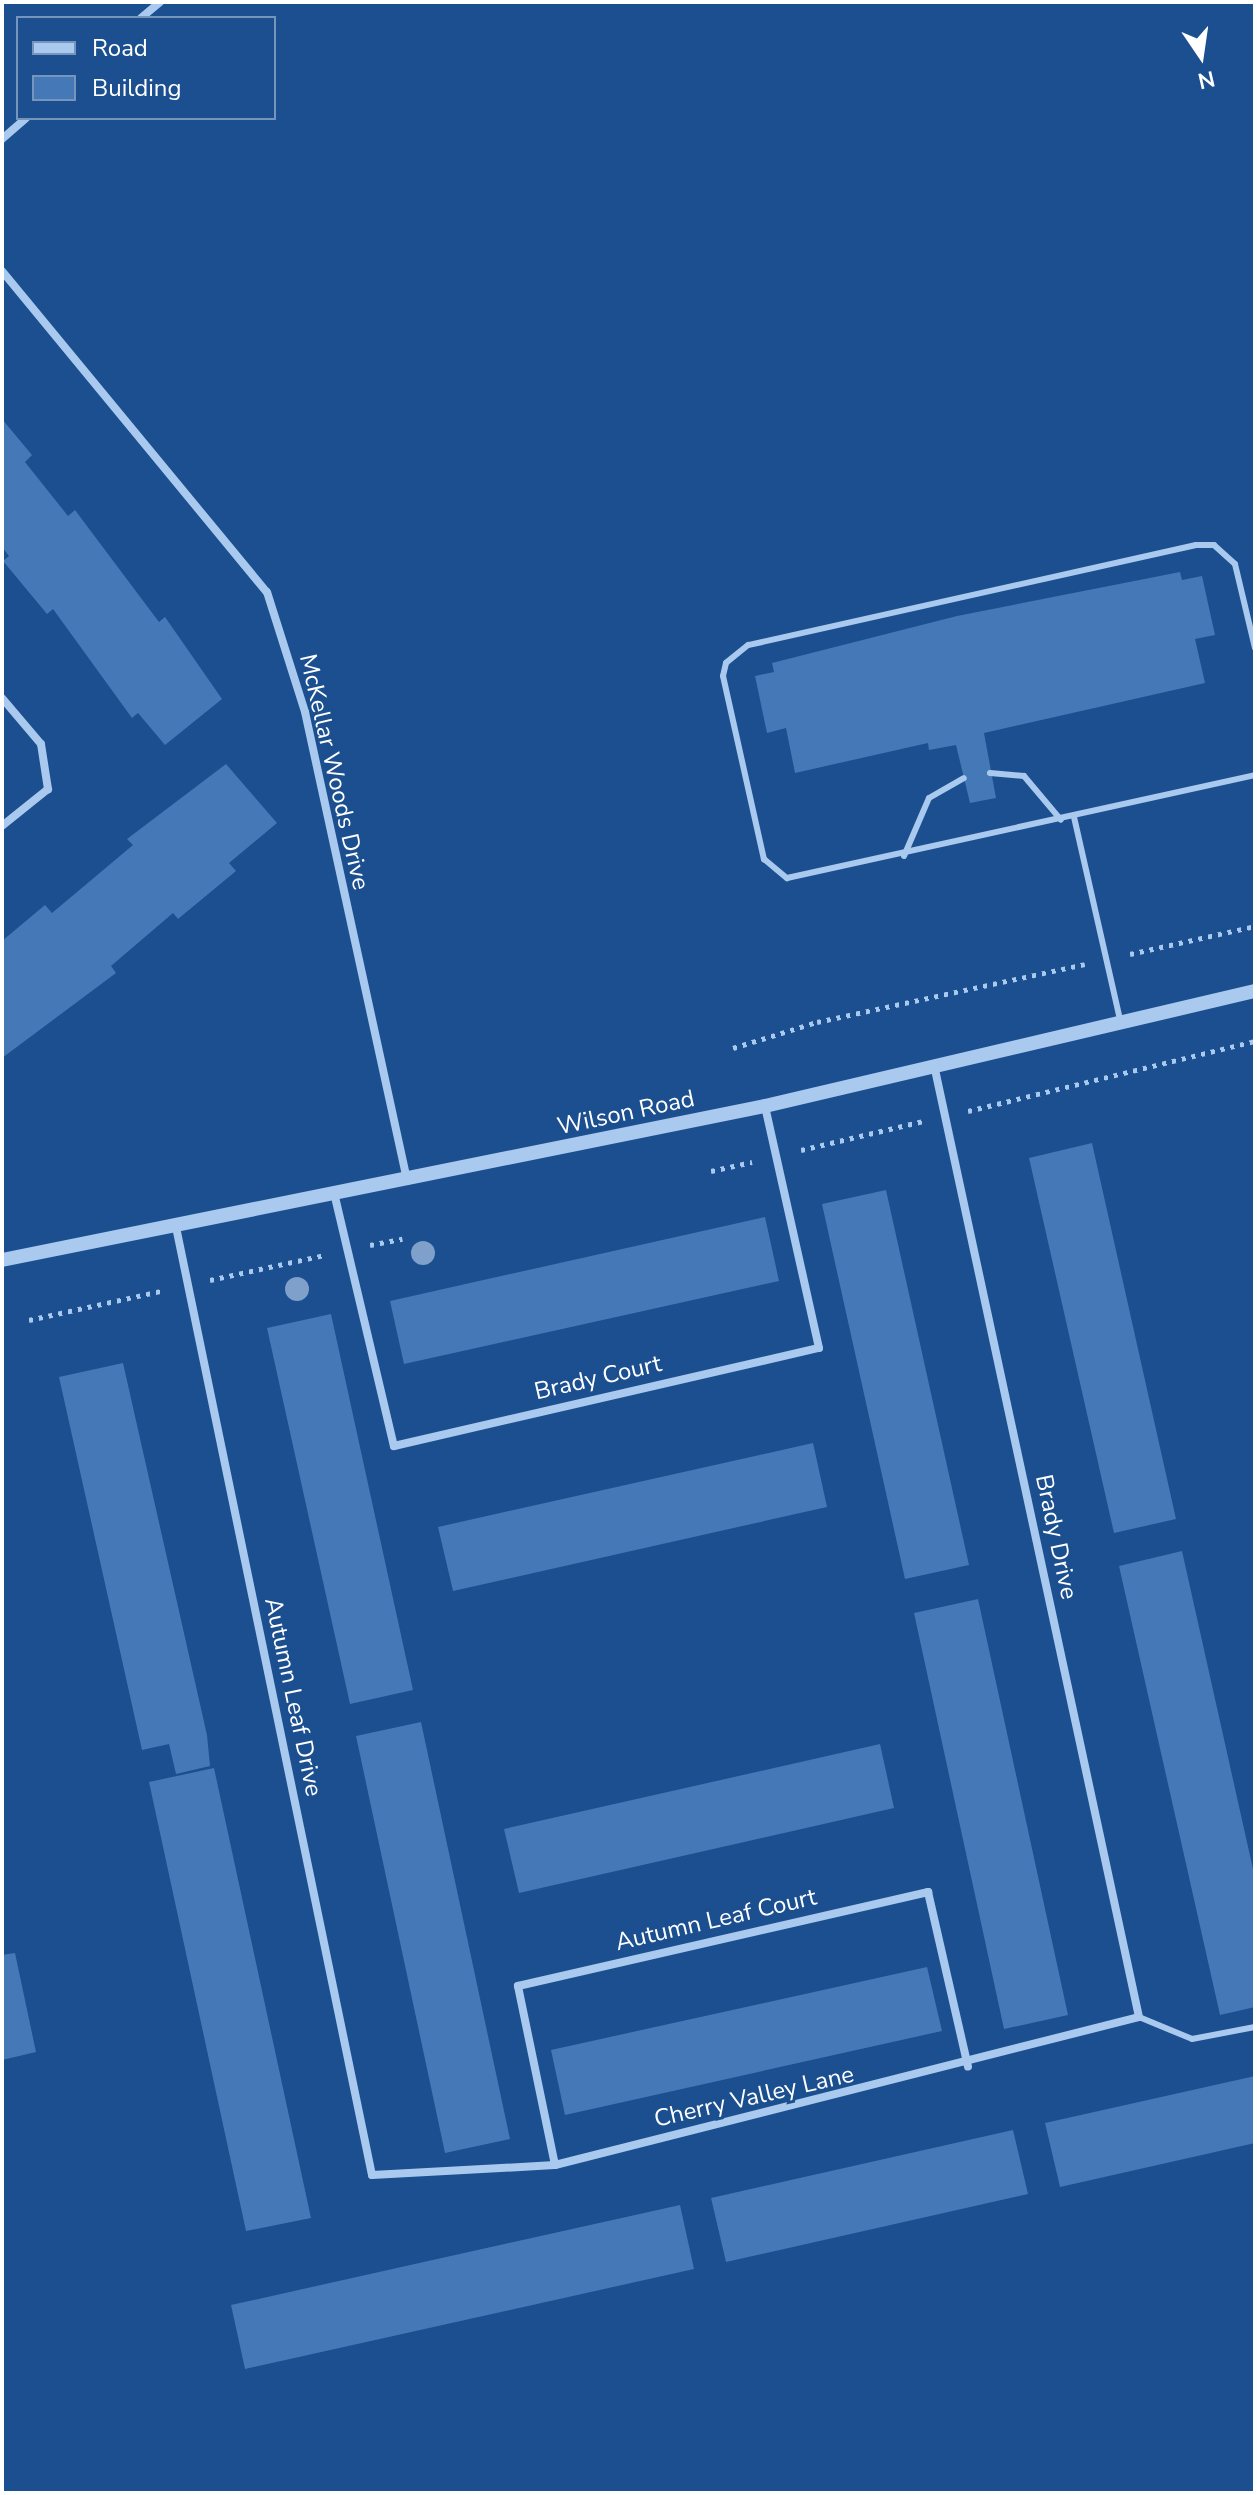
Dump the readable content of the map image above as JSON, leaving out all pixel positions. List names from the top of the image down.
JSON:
{
  "streets": {
    "street": [
      "McKellar Woods Drive",
      "Wilson Road",
      "Brady Court",
      "Brady Drive",
      "Autumn Leaf Drive",
      "Autumn Leaf Court",
      "Cherry Valley Lane"
    ]
  },
  "crossings": [
    ["McKellar Woods Drive", "Wilson Road"],
    ["Wilson Road", "Brady Court"],
    ["Wilson Road", "Brady Drive"],
    ["Wilson Road", "Autumn Leaf Drive"],
    ["Brady Drive", "Cherry Valley Lane"],
    ["Autumn Leaf Drive", "Cherry Valley Lane"],
    ["Autumn Leaf Court", "Cherry Valley Lane"]
  ],
  "legend": ["Road", "Building"],
  "north": "bottom"
}
